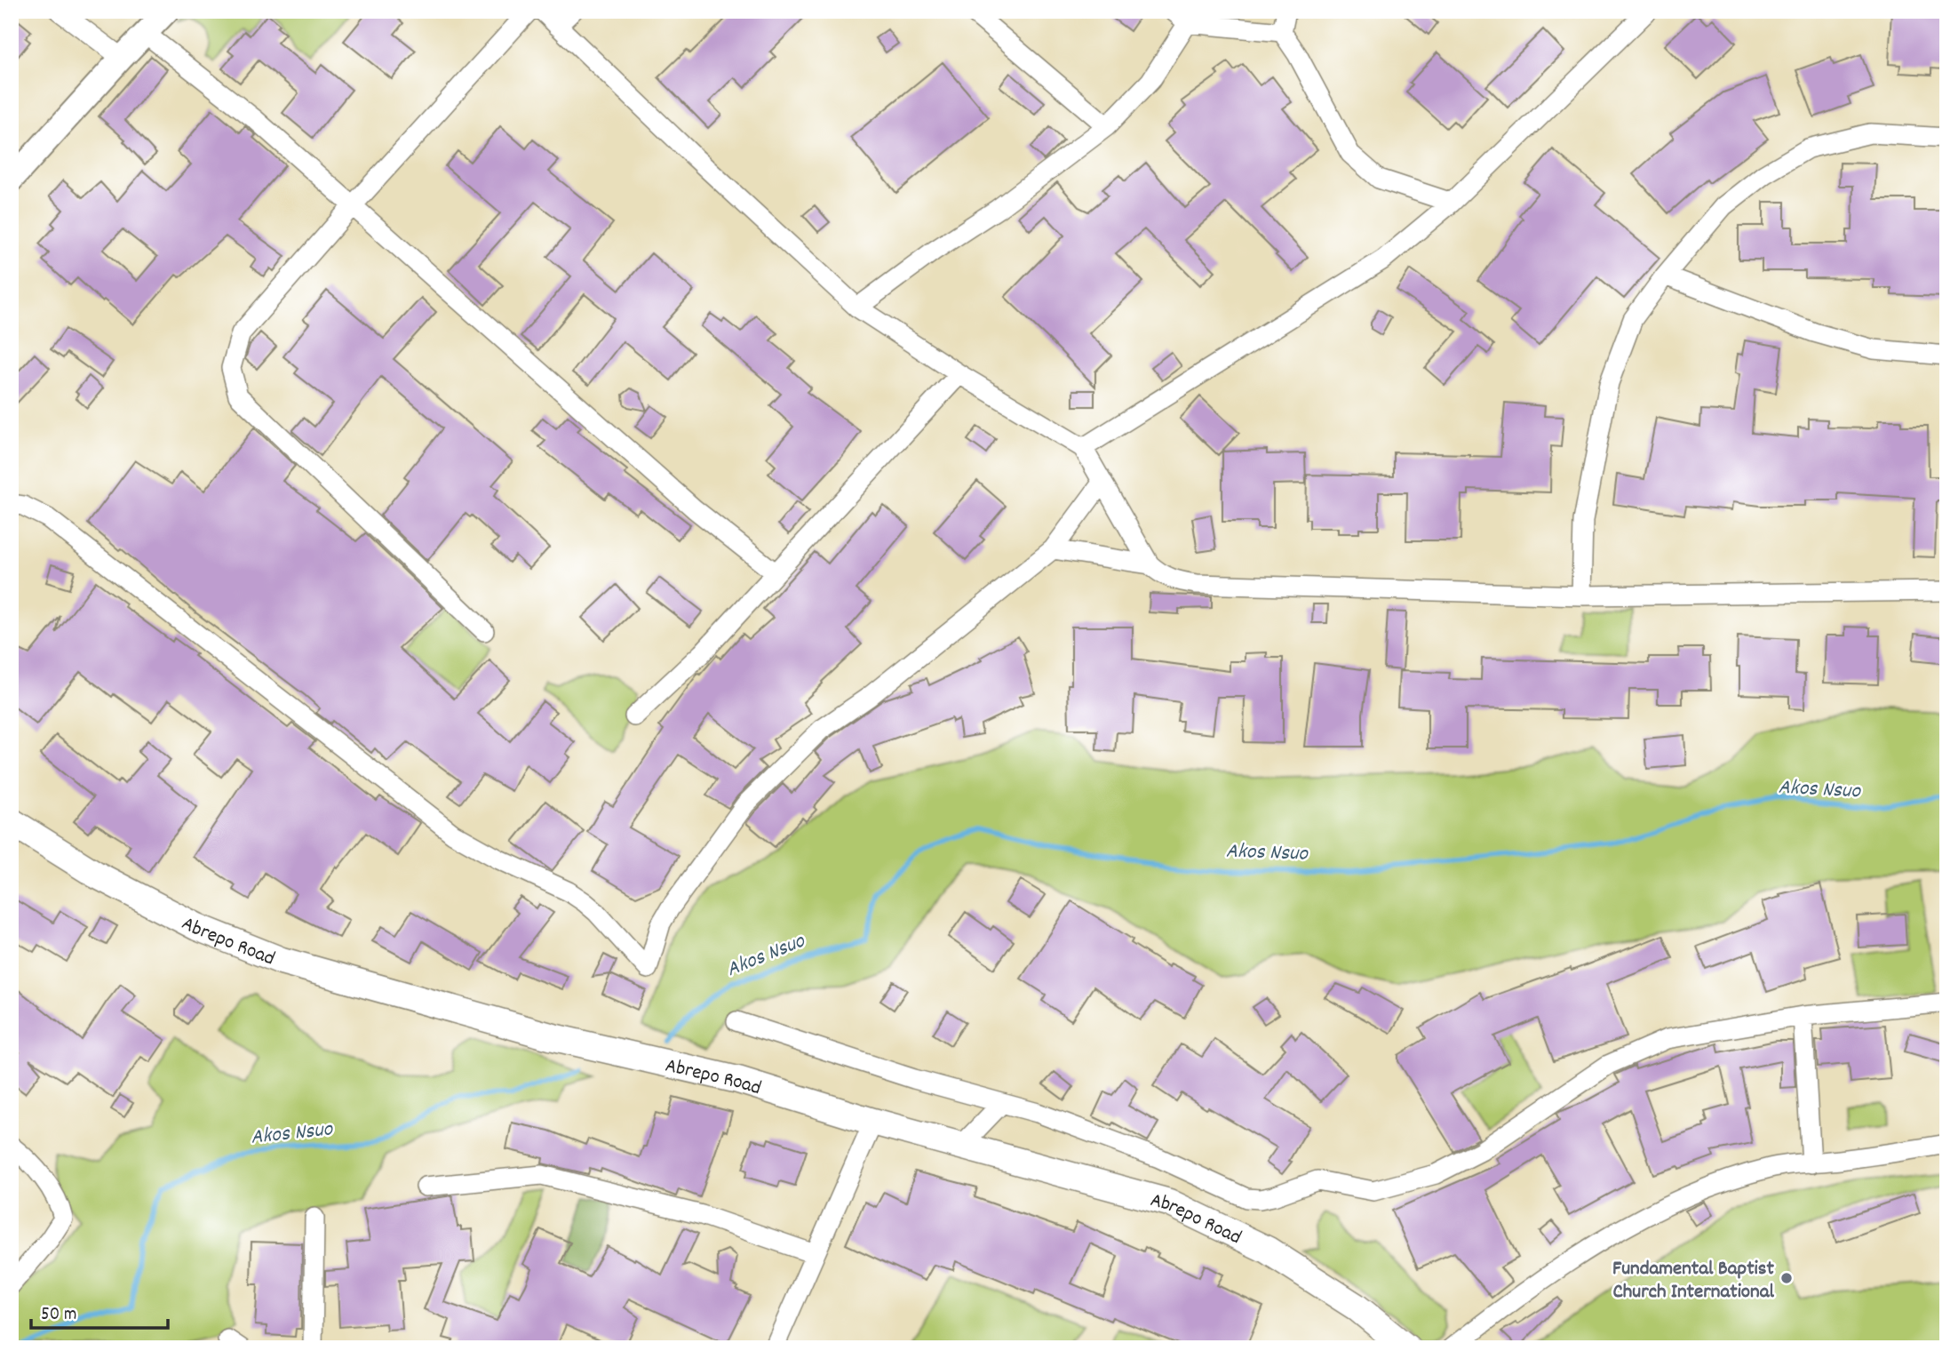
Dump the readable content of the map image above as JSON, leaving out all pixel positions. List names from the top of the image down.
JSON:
{
  "streets": {
    "main road": ["Abrepo Road"]
  },
  "water": ["Akos Nsuo"],
  "places": ["Fundamental Baptist Church International"],
  "scale_bar": "50 m"
}
